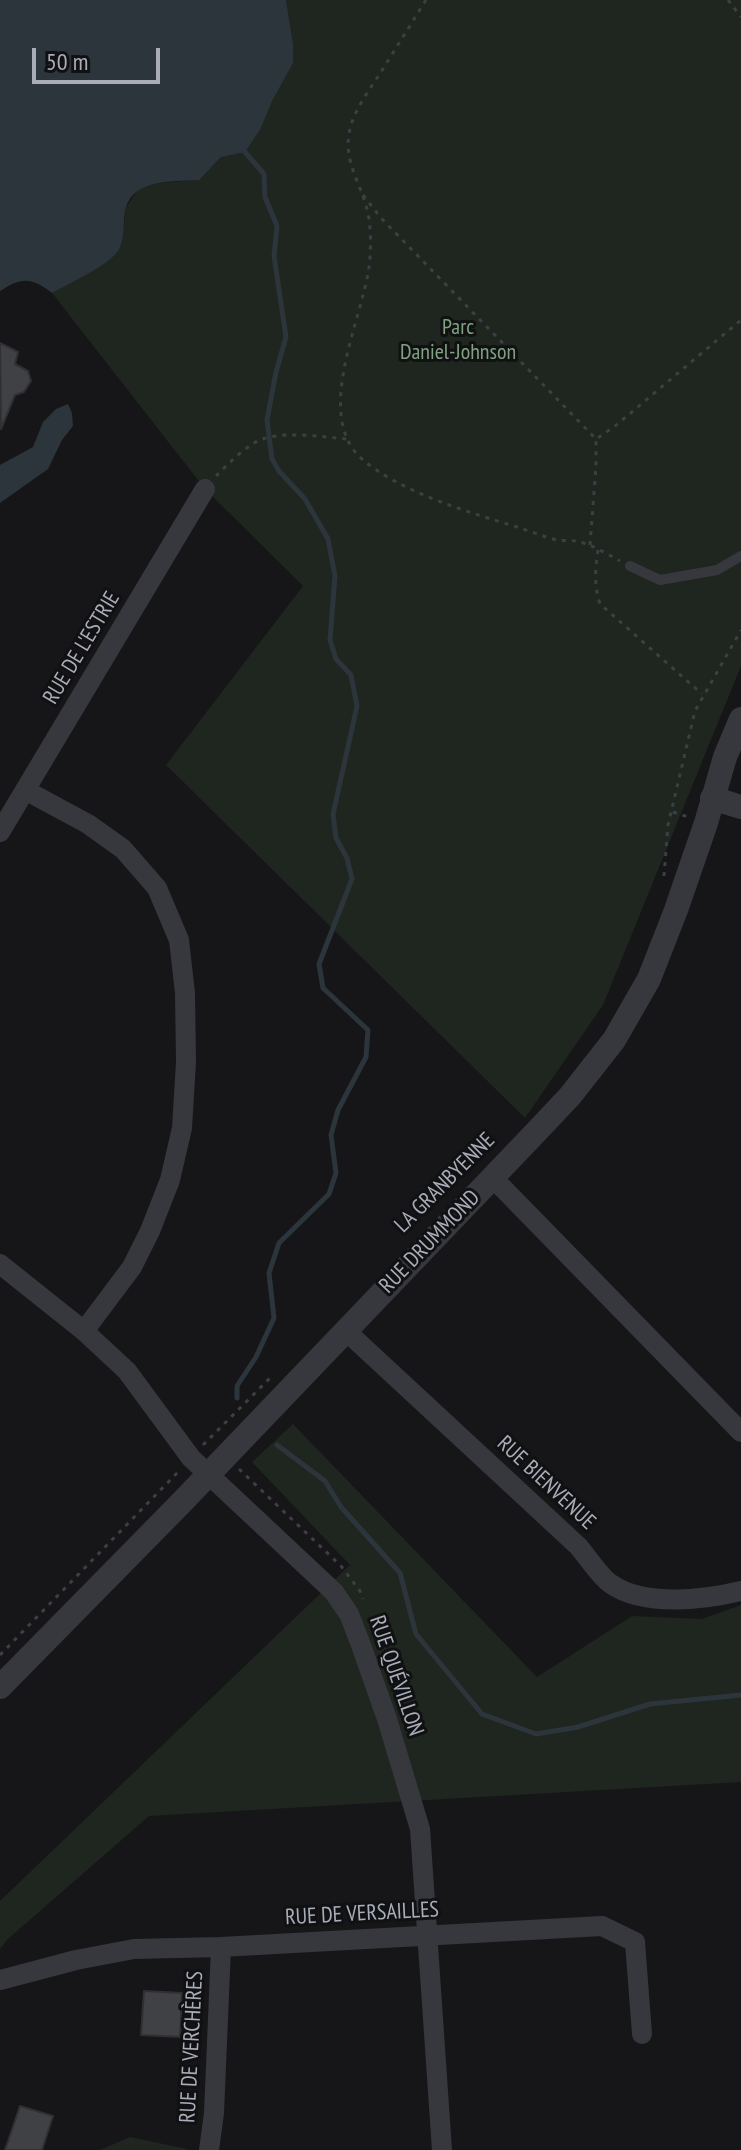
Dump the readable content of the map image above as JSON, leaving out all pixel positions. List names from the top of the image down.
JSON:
{
  "streets": {
    "street": [
      "RUE DE L'ESTRIE",
      "RUE DRUMMOND",
      "RUE BIENVENUE",
      "RUE QUÉVILLON",
      "RUE DE VERSAILLES",
      "RUE DE VERCHÈRES"
    ]
  },
  "crossings": [
    ["RUE DRUMMOND", "RUE BIENVENUE"],
    ["RUE DRUMMOND", "RUE QUÉVILLON"],
    ["RUE QUÉVILLON", "RUE DE VERSAILLES"],
    ["RUE DE VERSAILLES", "RUE DE VERCHÈRES"]
  ],
  "parks": ["Parc Daniel-Johnson"],
  "scale_bar": "50 m"
}
